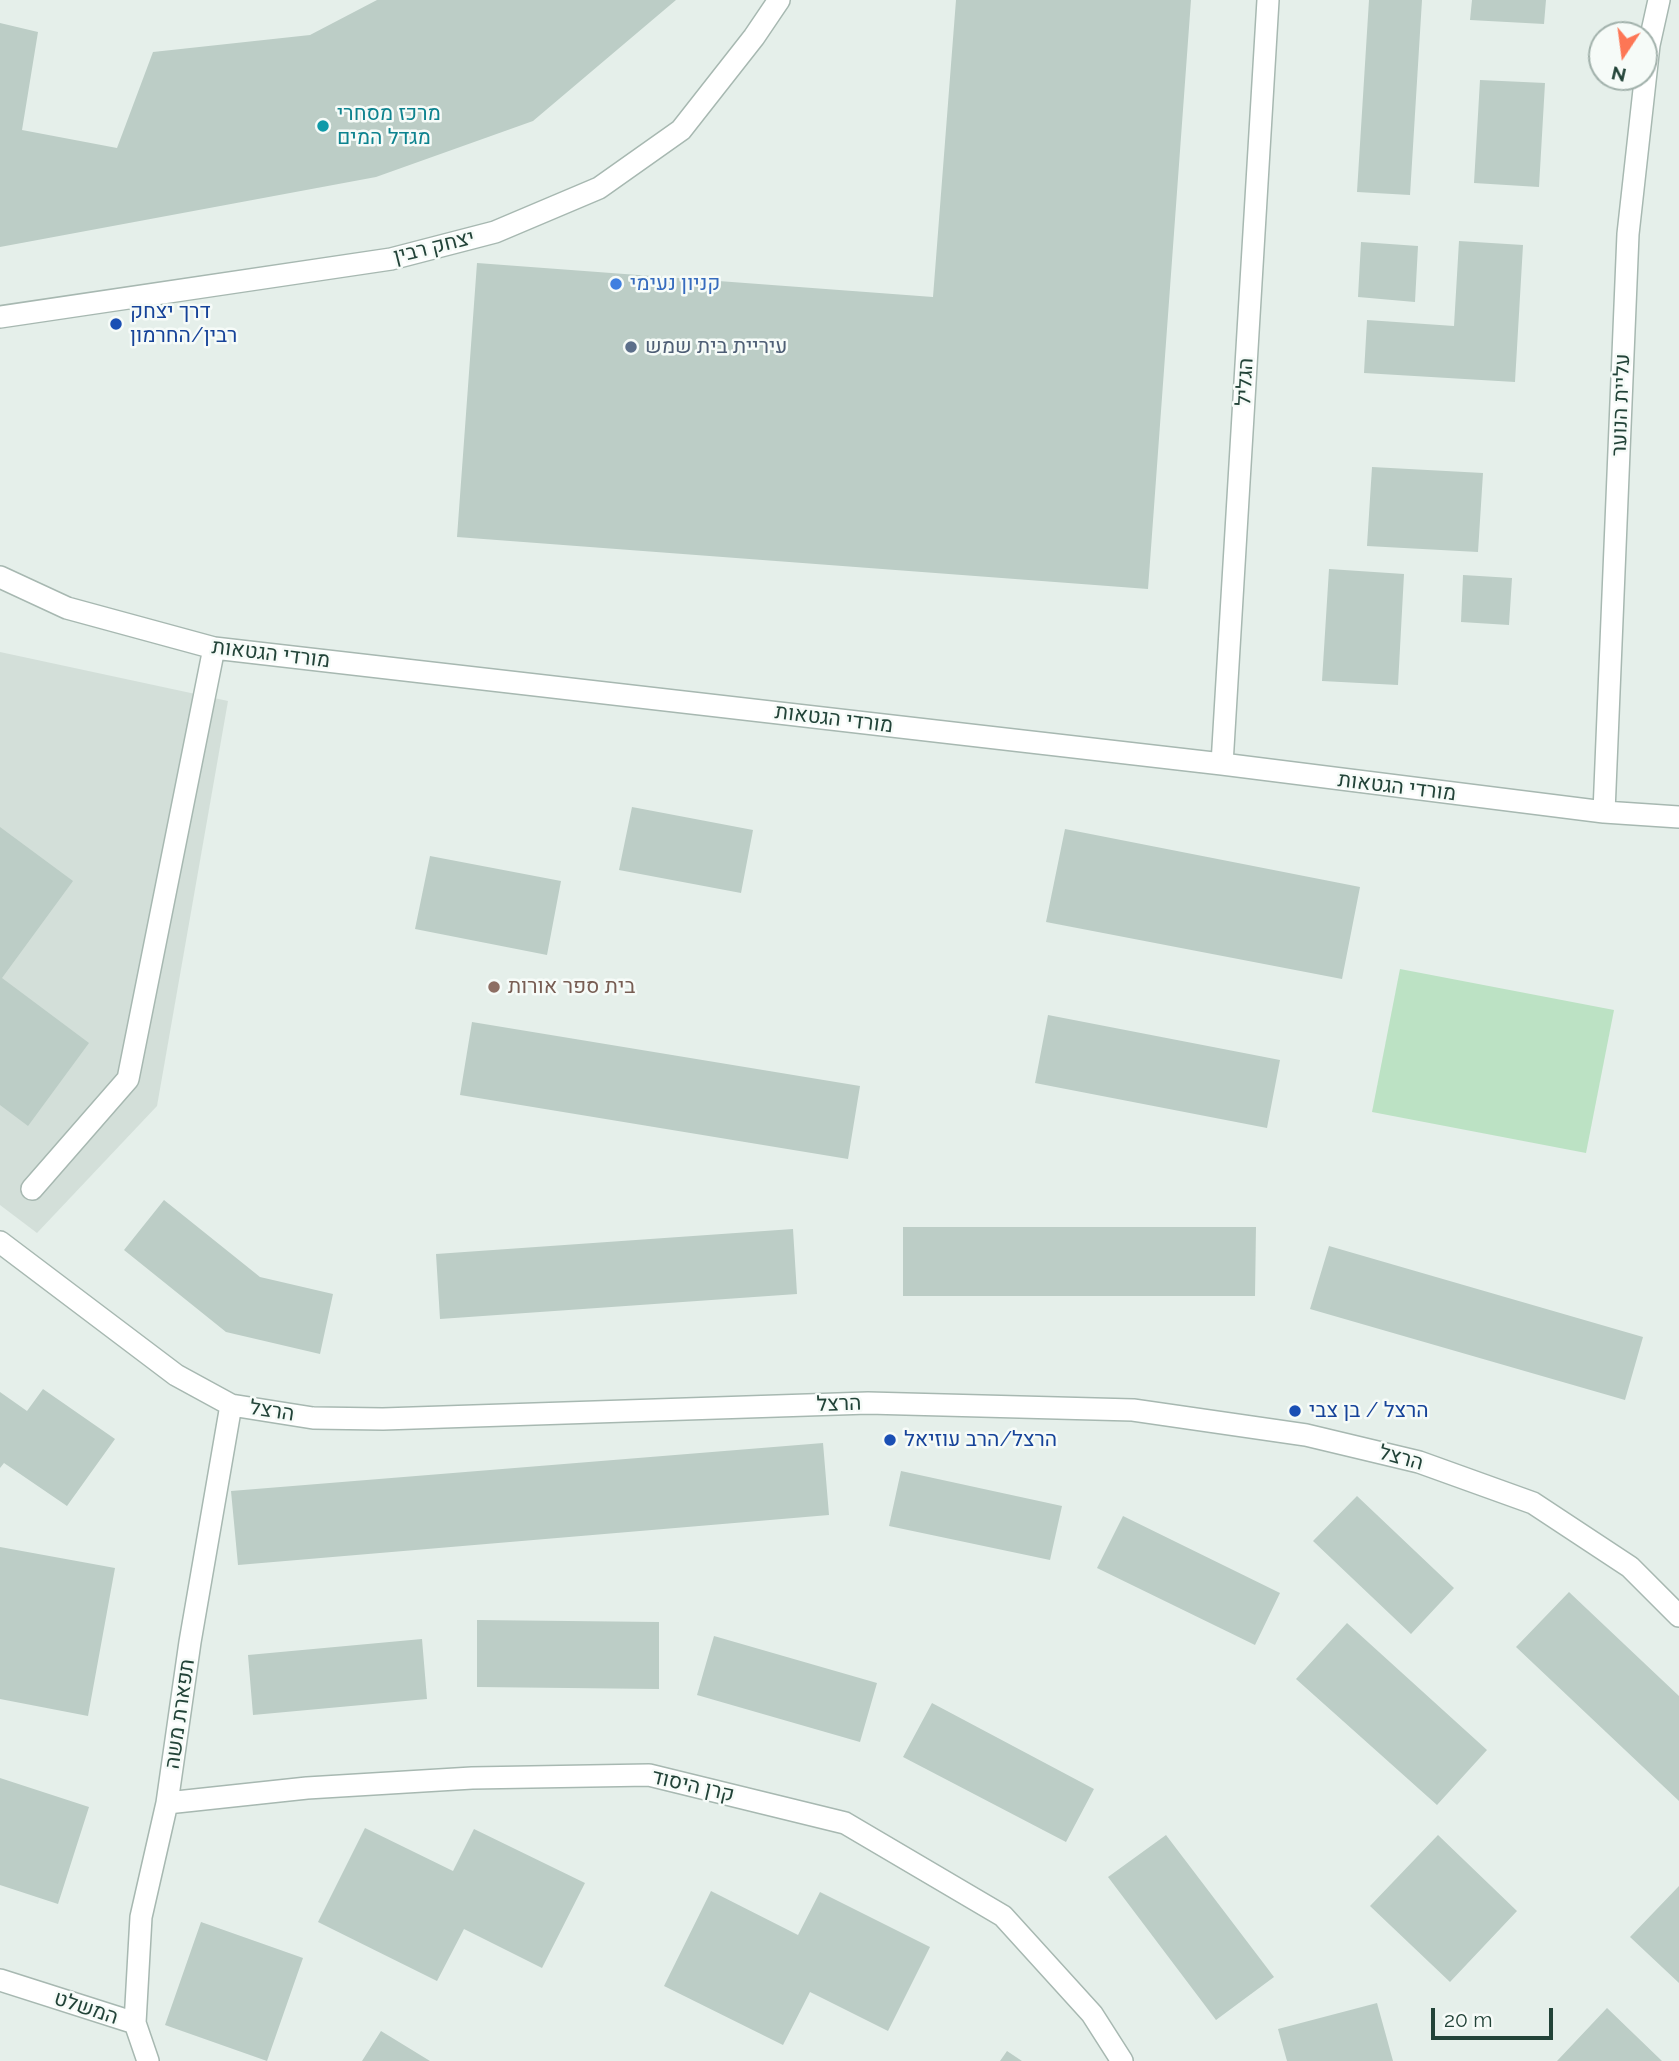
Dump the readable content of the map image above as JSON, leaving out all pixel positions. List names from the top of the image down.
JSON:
{
  "streets": {
    "street": [
      "יצחק רבין",
      "הגליל",
      "עליית הנוער",
      "מורדי הגטאות",
      "הרצל",
      "תפארת משה",
      "קרן היסוד",
      "המשלט"
    ]
  },
  "crossings": [
    ["הגליל", "מורדי הגטאות"],
    ["עליית הנוער", "מורדי הגטאות"],
    ["הרצל", "תפארת משה"],
    ["תפארת משה", "קרן היסוד"],
    ["תפארת משה", "המשלט"]
  ],
  "places": [
    "מרכז מסחרי מגדל המים",
    "קניון נעימי",
    "דרך יצחק רבין/החרמון",
    "עיריית בית שמש",
    "בית ספר אורות",
    "הרצל / בן צבי",
    "הרצל/הרב עוזיאל"
  ],
  "scale_bar": "20 m",
  "north": "bottom"
}
